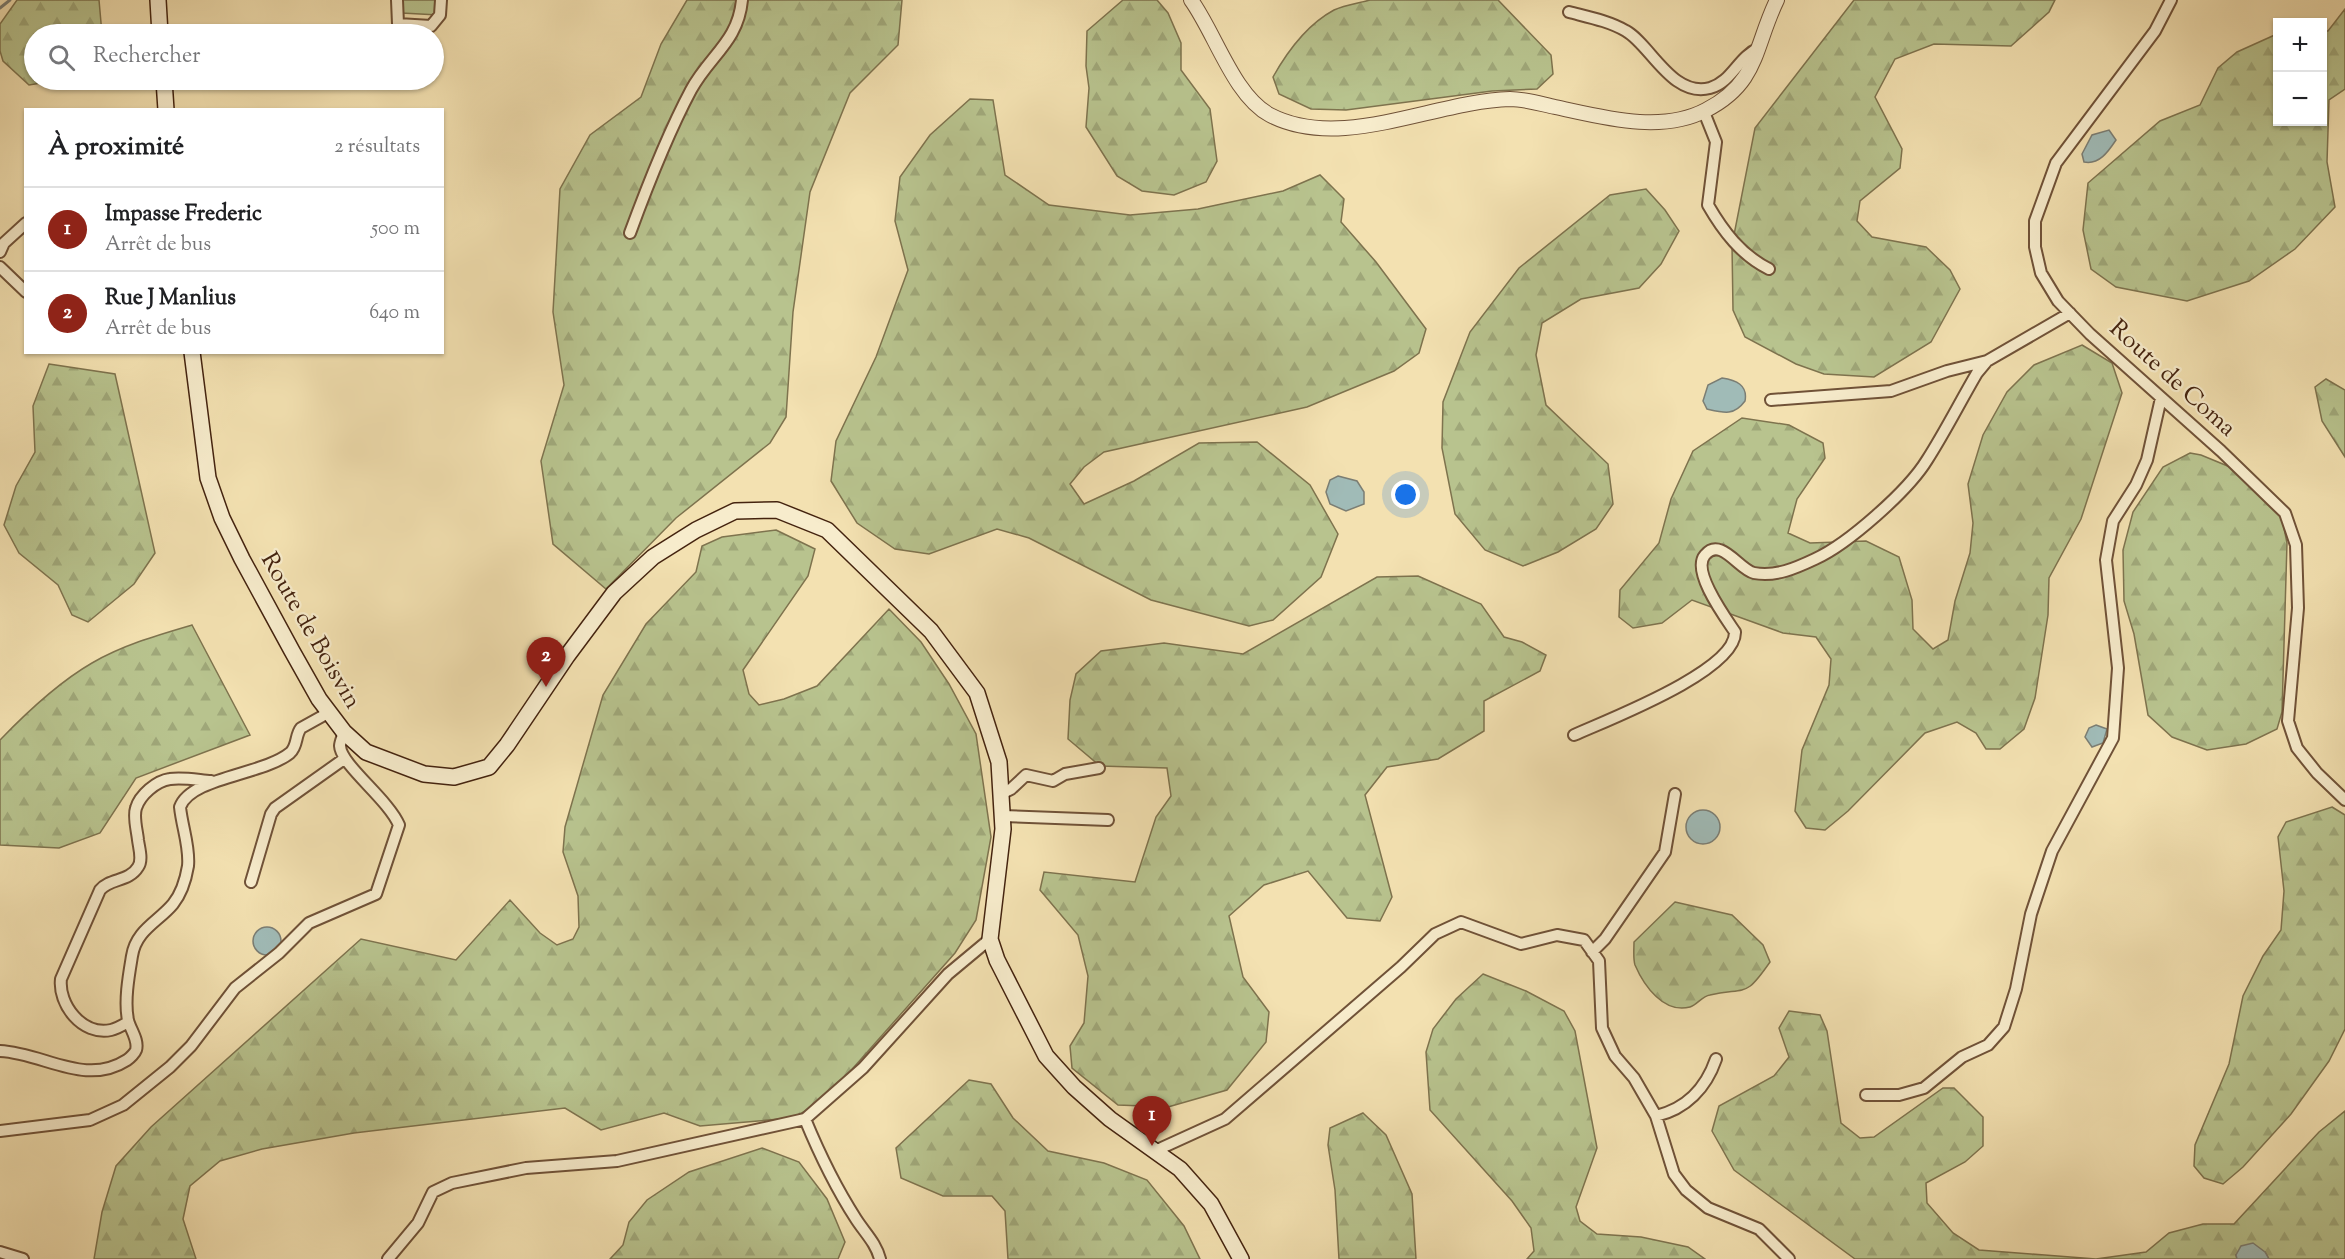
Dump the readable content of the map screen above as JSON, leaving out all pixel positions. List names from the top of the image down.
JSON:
{
  "streets": {
    "main road": ["Route de Boisvin"],
    "street": ["Route de Coma"]
  },
  "page": {
    "map_buttons": ["+", "−"],
    "search": "Rechercher",
    "heading": ["À proximité", "2 résultats"],
    "list": [
      {
        "mark": "1",
        "name": "Impasse Frederic",
        "note": "Arrêt de bus",
        "value": "500 m"
      },
      {
        "mark": "2",
        "name": "Rue J Manlius",
        "note": "Arrêt de bus",
        "value": "640 m"
      }
    ],
    "pins": ["2", "1"]
  }
}
